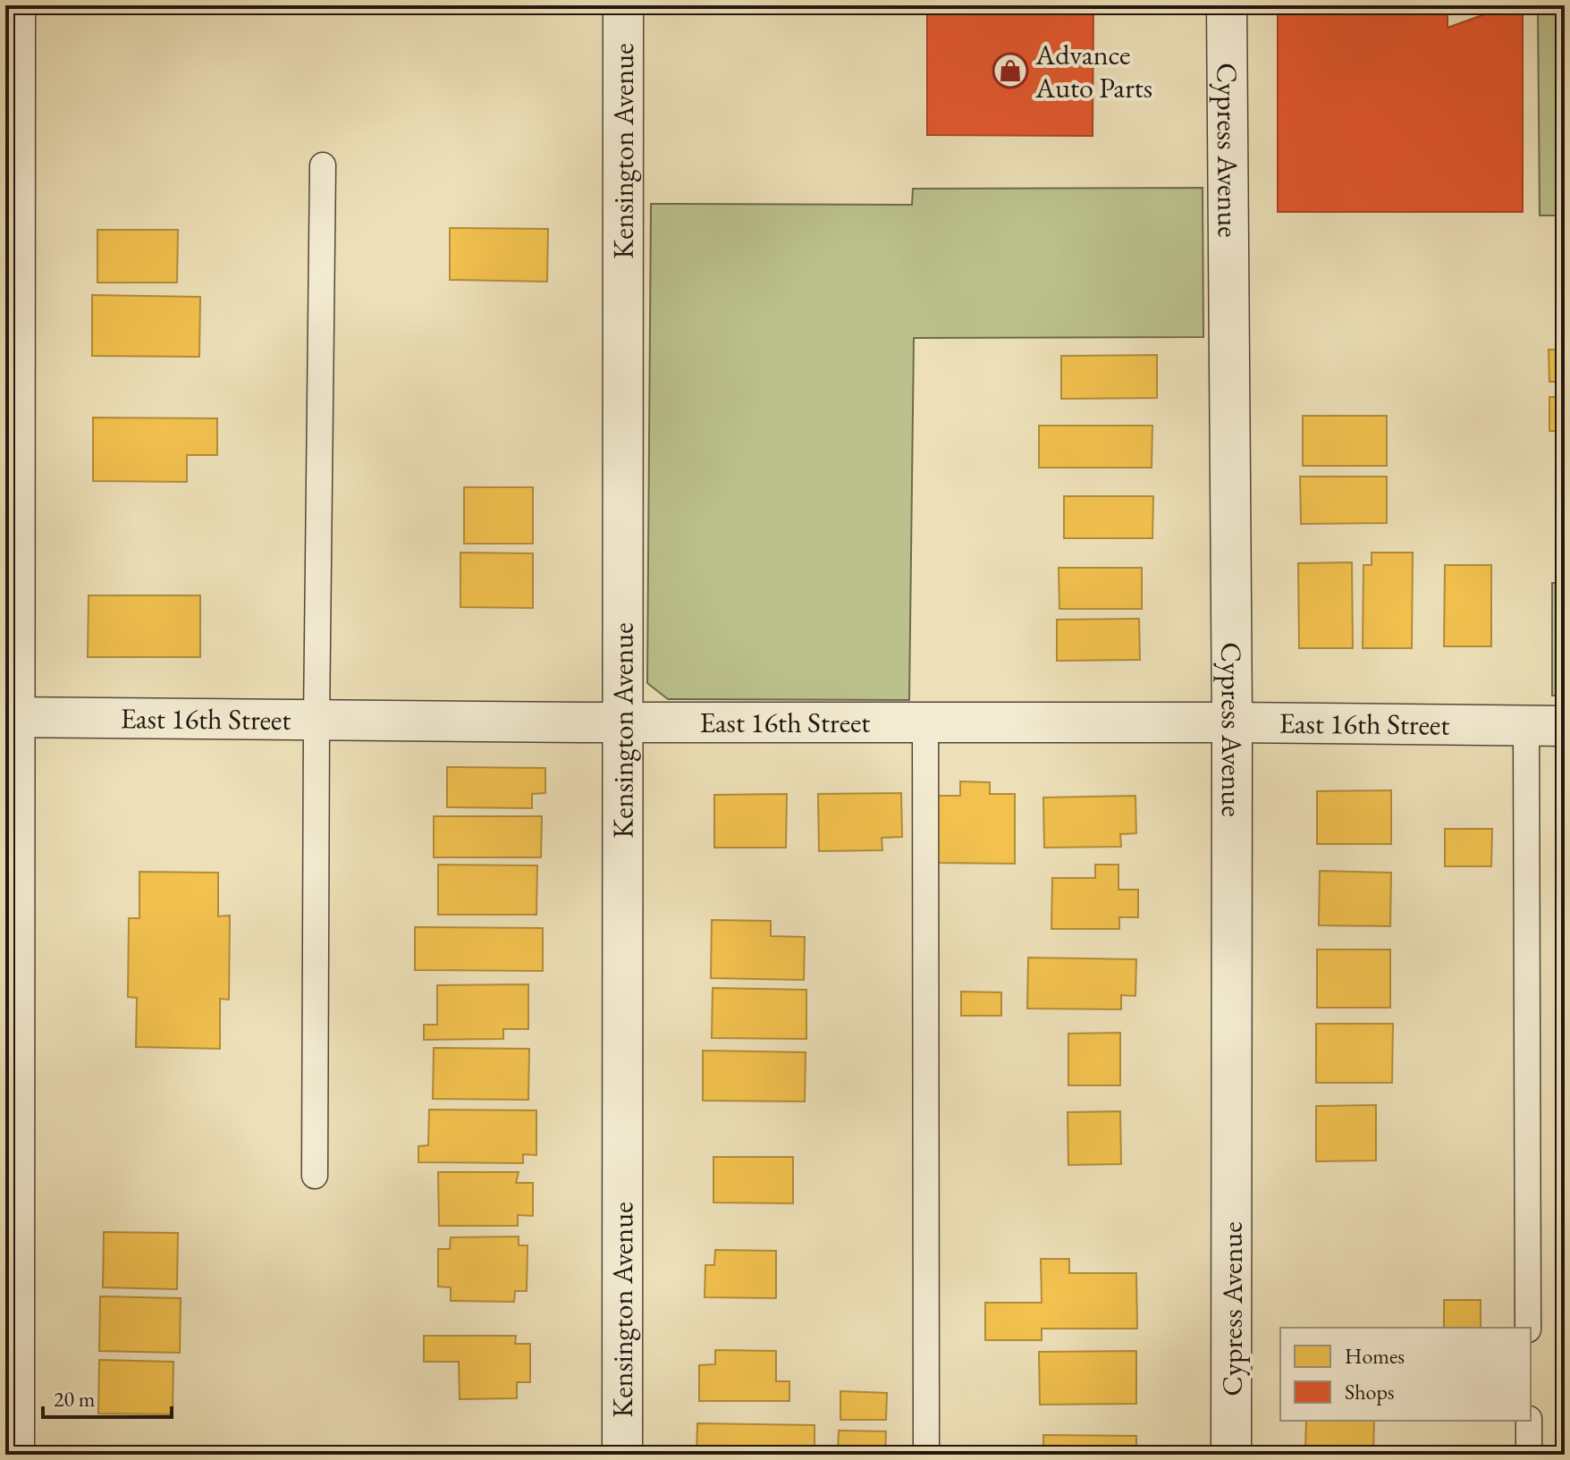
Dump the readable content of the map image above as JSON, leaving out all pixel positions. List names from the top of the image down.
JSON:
{
  "streets": {
    "street": ["Kensington Avenue", "Cypress Avenue", "East 16th Street"]
  },
  "crossings": [
    ["Kensington Avenue", "East 16th Street"],
    ["Cypress Avenue", "East 16th Street"]
  ],
  "places": {
    "shop": ["Advance Auto Parts"]
  },
  "legend": ["Homes", "Shops"],
  "scale_bar": "20 m"
}
